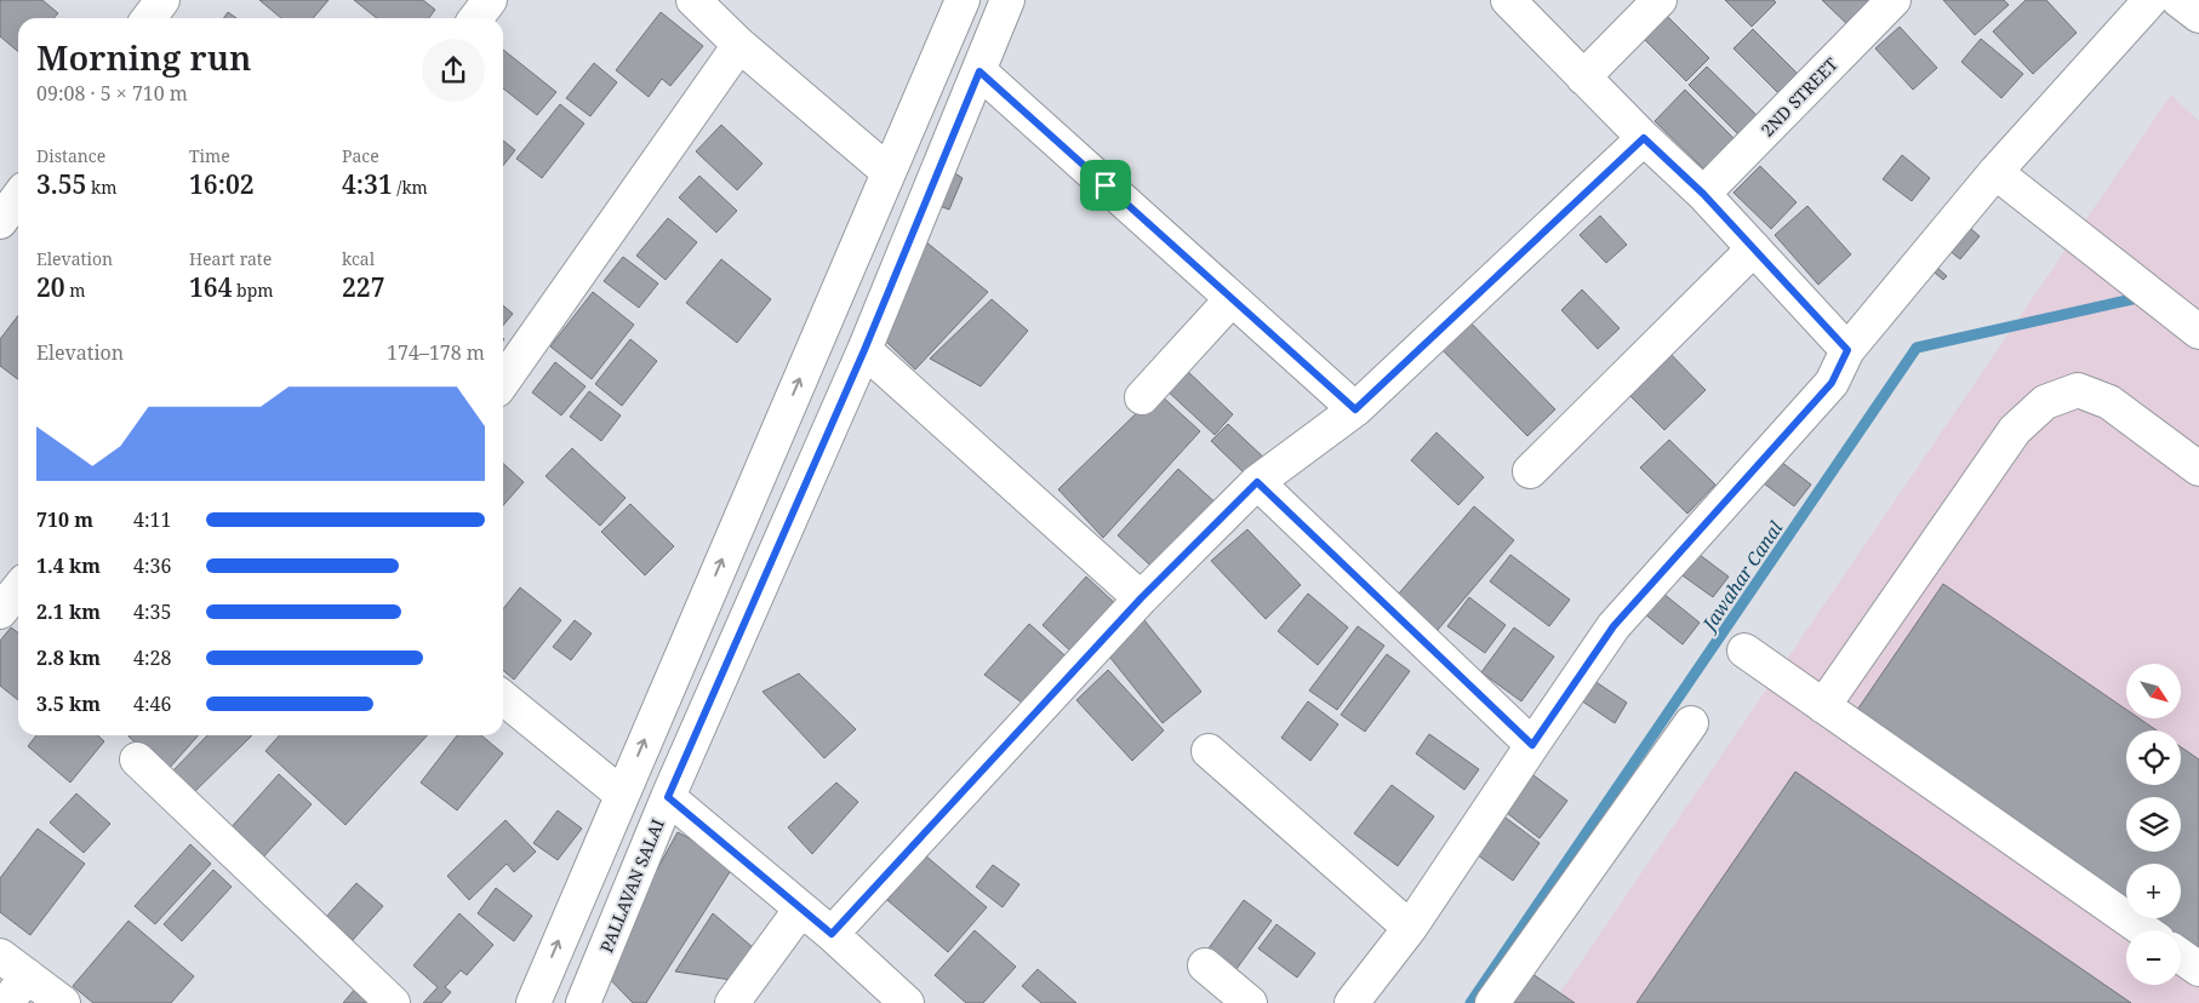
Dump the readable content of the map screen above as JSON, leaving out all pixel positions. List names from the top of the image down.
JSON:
{
  "streets": {
    "street": ["2ND STREET", "PALLAVAN SALAI"]
  },
  "water": ["Jawahar Canal"],
  "north": "bottom right",
  "page": {
    "heading": ["Morning run", "09:08 · 5 × 710 m"],
    "stats": [
      ["Distance", "3.55 km"],
      ["Time", "16:02"],
      ["Pace", "4:31 /km"],
      ["Elevation", "20 m"],
      ["Heart rate", "164 bpm"],
      ["kcal", "227"]
    ],
    "chart": ["Elevation", "174–178 m"],
    "list": [
      {
        "name": "710 m",
        "note": "4:11"
      },
      {
        "name": "1.4 km",
        "note": "4:36"
      },
      {
        "name": "2.1 km",
        "note": "4:35"
      },
      {
        "name": "2.8 km",
        "note": "4:28"
      },
      {
        "name": "3.5 km",
        "note": "4:46"
      }
    ],
    "map_buttons": ["+", "−"]
  }
}
